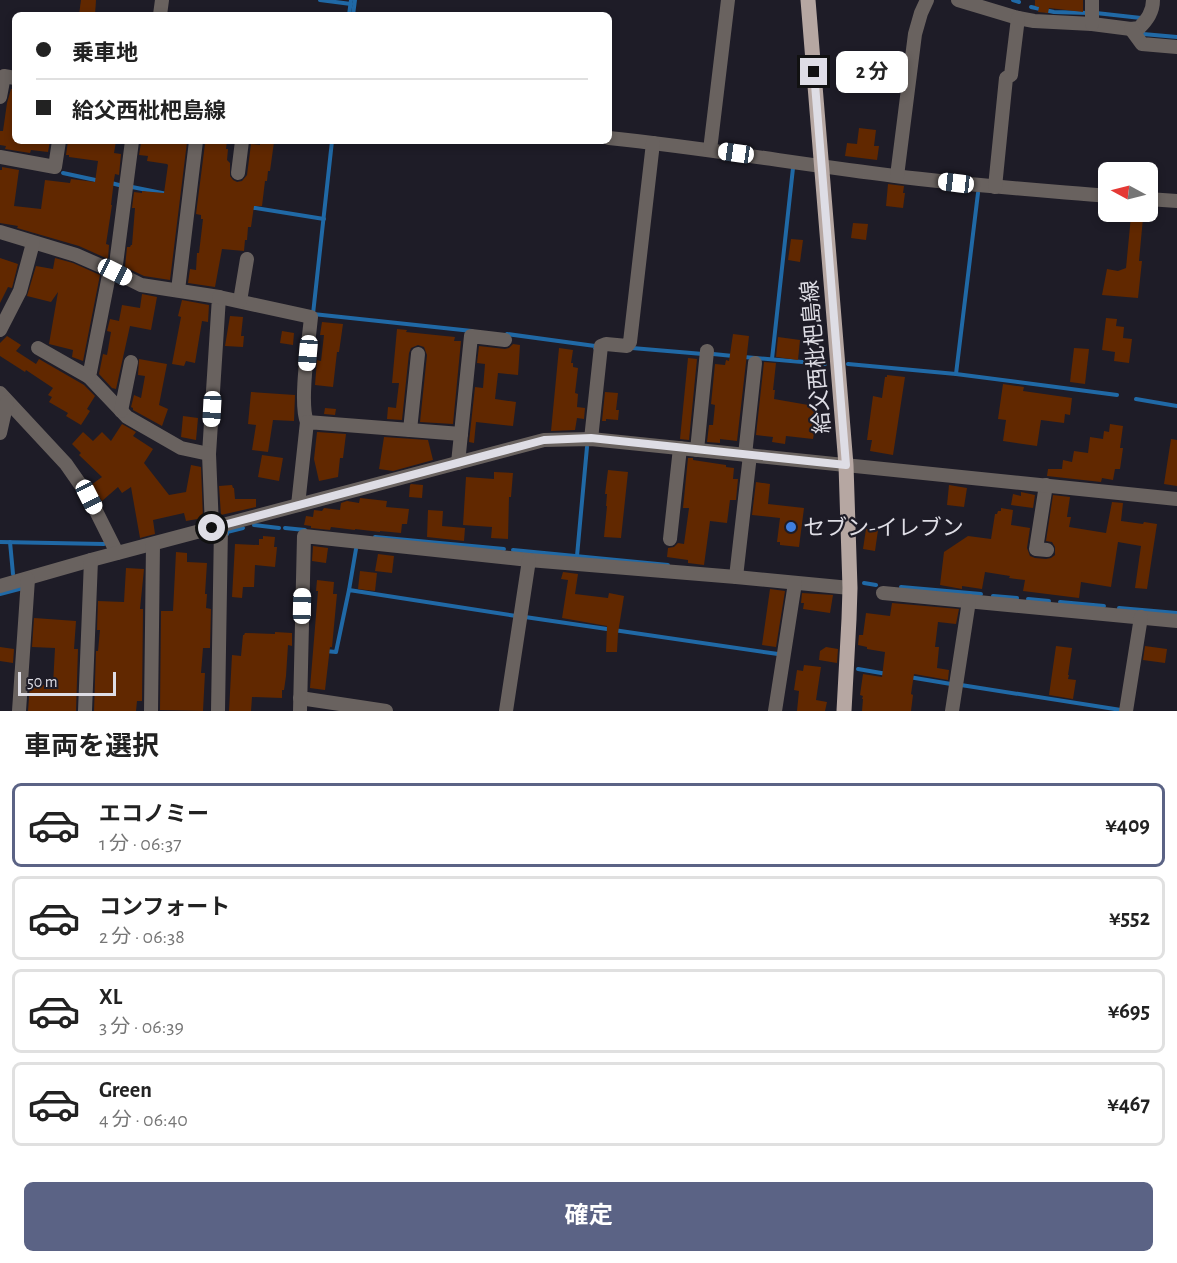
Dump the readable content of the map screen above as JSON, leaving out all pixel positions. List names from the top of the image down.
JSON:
{
  "streets": {
    "main road": ["給父西枇杷島線"]
  },
  "places": ["セブン-イレブン"],
  "scale_bar": "50 m",
  "north": "left",
  "page": {
    "banner": ["乗車地", "給父西枇杷島線"],
    "bubble": "2 分",
    "scale": "50 m",
    "heading": "車両を選択",
    "list": [
      {
        "name": "エコノミー",
        "note": "1 分 · 06:37",
        "value": "¥409"
      },
      {
        "name": "コンフォート",
        "note": "2 分 · 06:38",
        "value": "¥552"
      },
      {
        "name": "XL",
        "note": "3 分 · 06:39",
        "value": "¥695"
      },
      {
        "name": "Green",
        "note": "4 分 · 06:40",
        "value": "¥467"
      }
    ],
    "buttons": "確定"
  }
}
